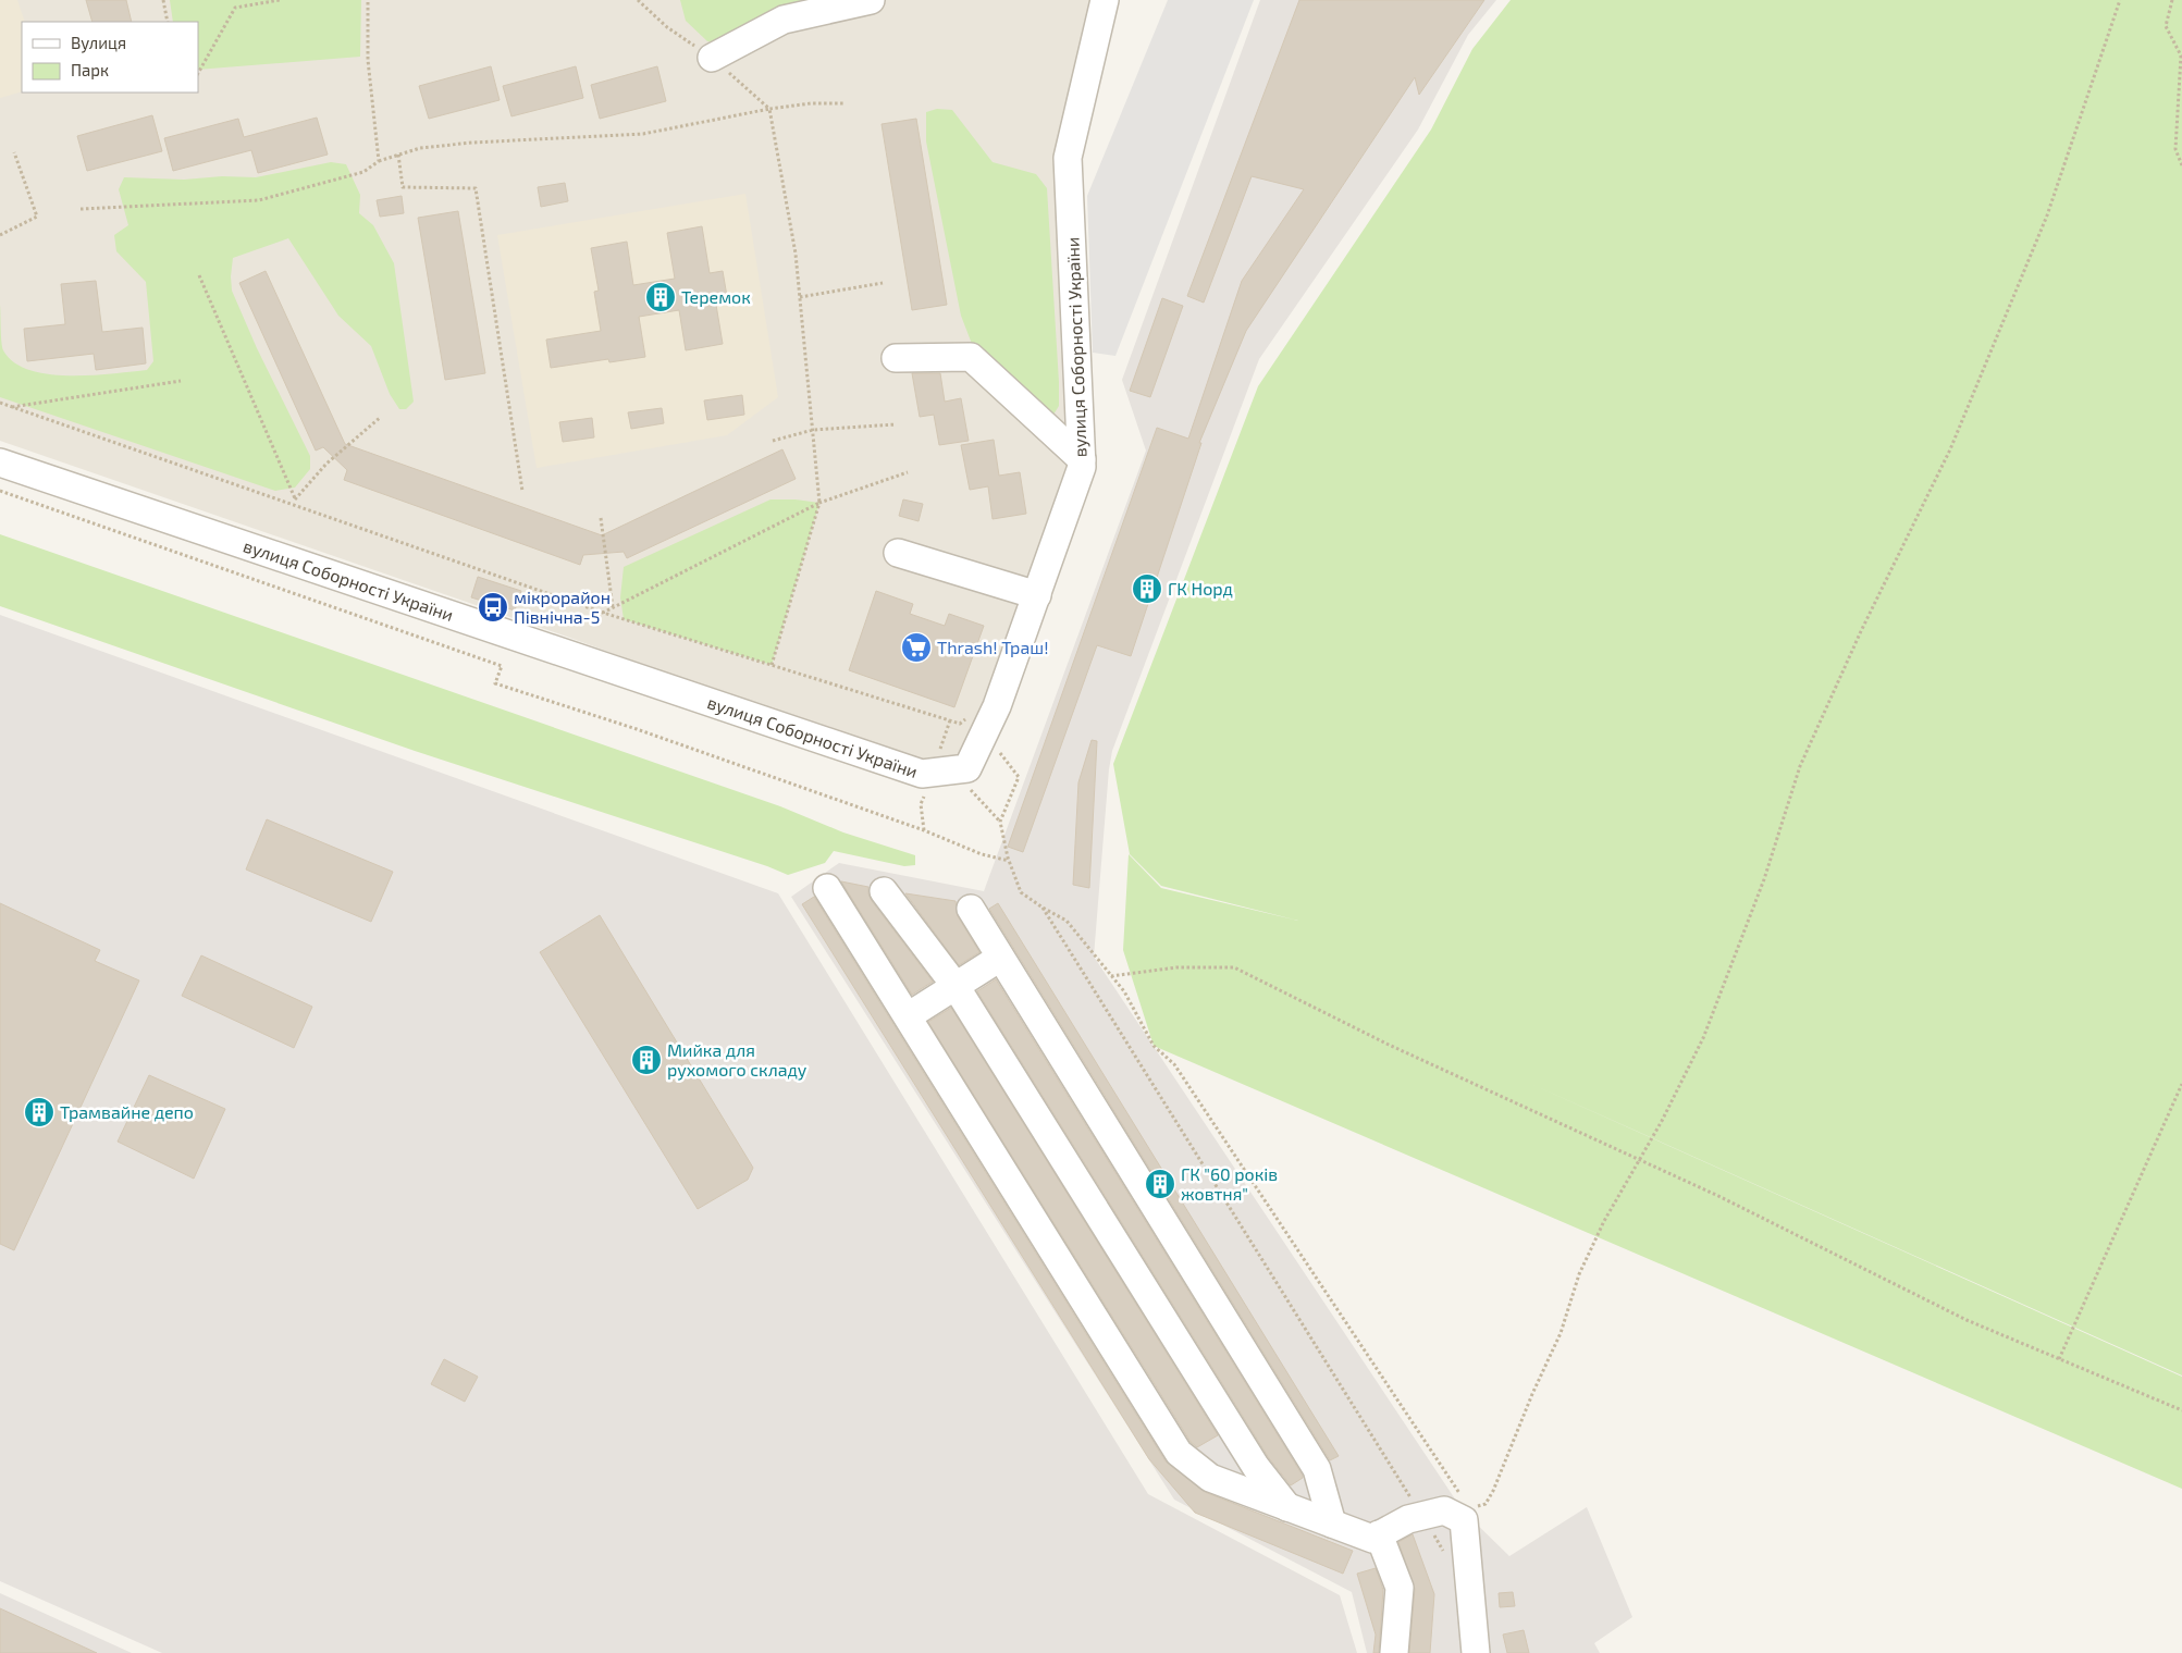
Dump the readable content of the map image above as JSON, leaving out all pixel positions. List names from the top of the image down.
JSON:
{
  "streets": {
    "street": ["вулиця Соборності України"]
  },
  "places": {
    "building": [
      "Теремок",
      "ГК Норд",
      "Мийка для рухомого складу",
      "Трамвайне депо",
      "ГК \"60 років жовтня\""
    ],
    "bus stop": ["мікрорайон Північна-5"],
    "supermarket": ["Thrash! Траш!"]
  },
  "legend": ["Вулиця", "Парк"]
}
